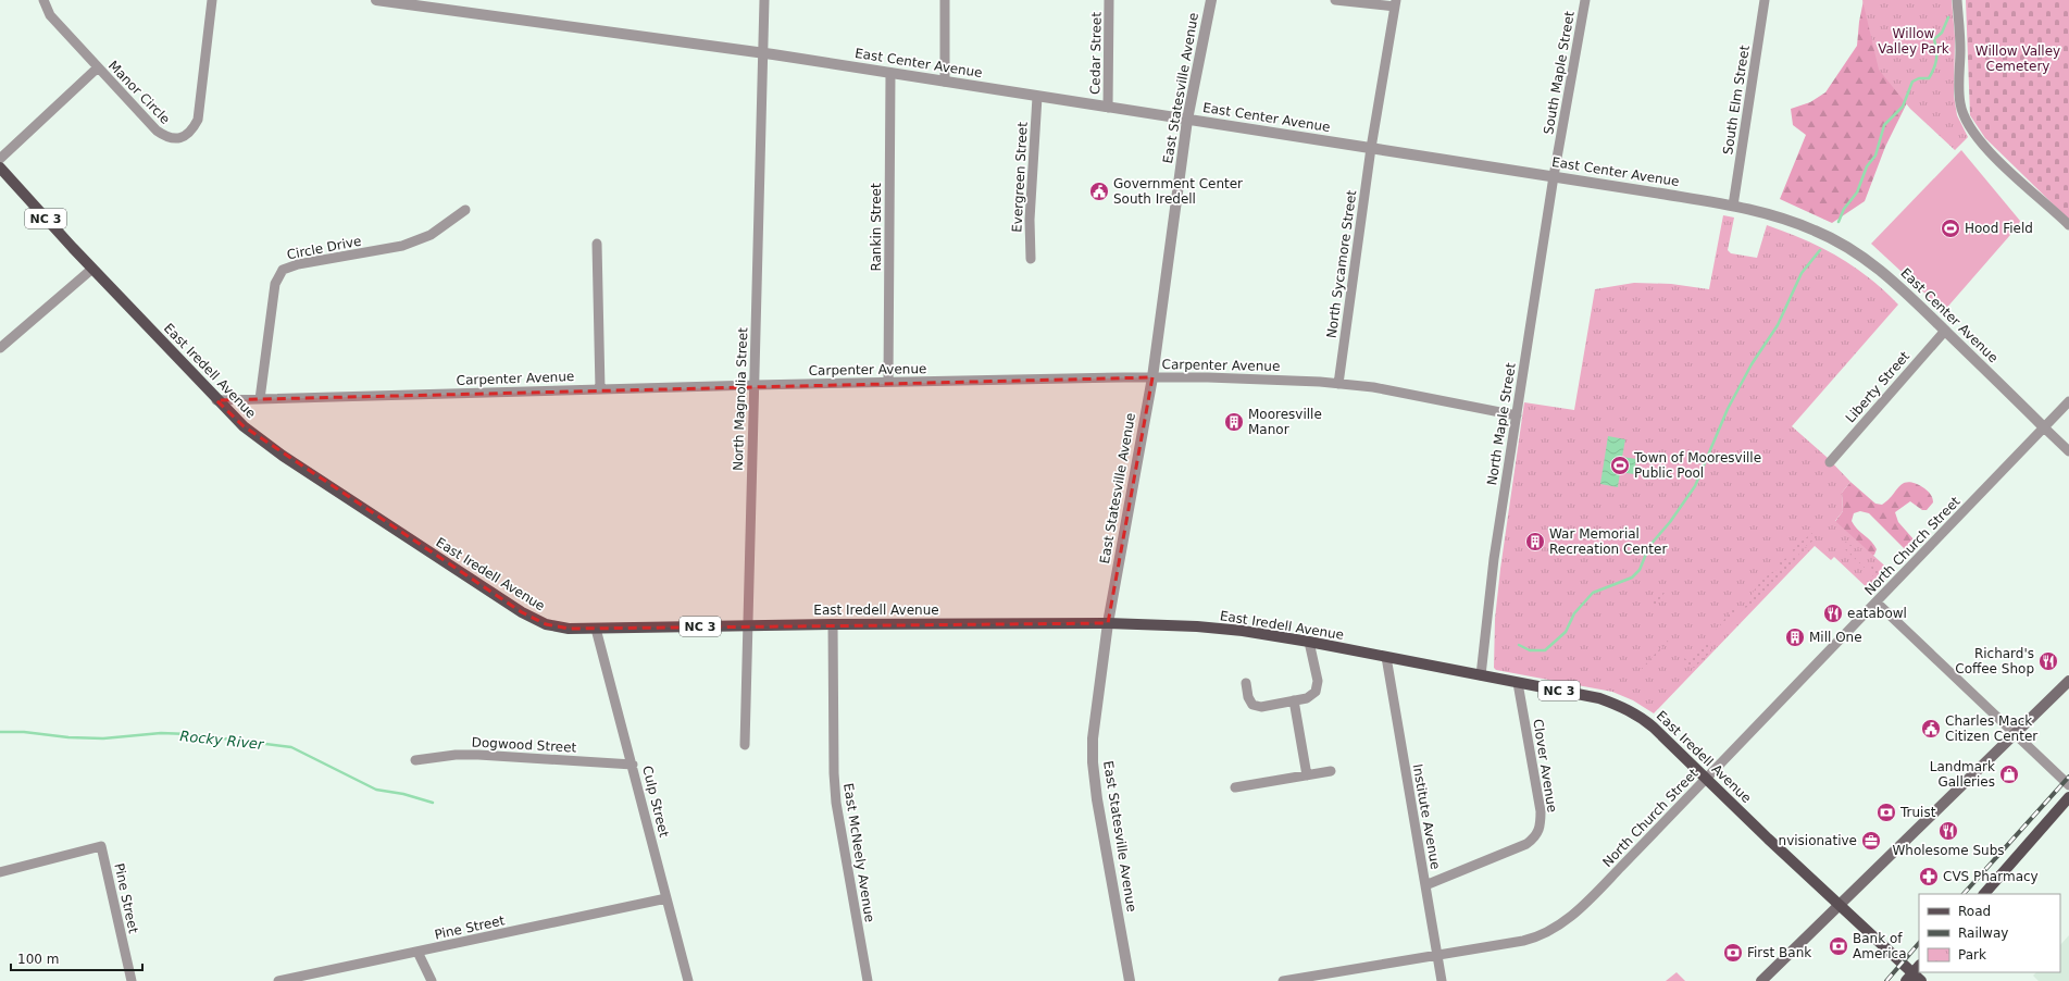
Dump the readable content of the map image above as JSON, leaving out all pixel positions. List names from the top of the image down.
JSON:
{
  "streets": {
    "main road": ["NC 3", "East Iredell Avenue"],
    "street": [
      "Cedar Street",
      "East Center Avenue",
      "South Maple Street",
      "East Statesville Avenue",
      "Manor Circle",
      "South Elm Street",
      "Evergreen Street",
      "Rankin Street",
      "Circle Drive",
      "North Sycamore Street",
      "Carpenter Avenue",
      "Liberty Street",
      "North Magnolia Street",
      "North Maple Street",
      "North Church Street",
      "Dogwood Street",
      "Clover Avenue",
      "Culp Street",
      "Institute Avenue",
      "East McNeely Avenue",
      "Pine Street"
    ]
  },
  "crossings": [
    ["Cedar Street", "East Center Avenue"],
    ["East Center Avenue", "South Maple Street"],
    ["East Center Avenue", "East Statesville Avenue"],
    ["East Center Avenue", "South Elm Street"],
    ["East Center Avenue", "Evergreen Street"],
    ["East Center Avenue", "Rankin Street"],
    ["East Center Avenue", "North Sycamore Street"],
    ["East Center Avenue", "Liberty Street"],
    ["East Center Avenue", "North Magnolia Street"],
    ["East Center Avenue", "North Maple Street"],
    ["East Center Avenue", "North Church Street"],
    ["South Maple Street", "North Maple Street"],
    ["East Statesville Avenue", "Carpenter Avenue"],
    ["East Statesville Avenue", "East Iredell Avenue"],
    ["NC 3", "East Iredell Avenue"],
    ["Rankin Street", "Carpenter Avenue"],
    ["Circle Drive", "Carpenter Avenue"],
    ["North Sycamore Street", "Carpenter Avenue"],
    ["Carpenter Avenue", "East Iredell Avenue"],
    ["Carpenter Avenue", "North Magnolia Street"],
    ["Carpenter Avenue", "North Maple Street"],
    ["East Iredell Avenue", "North Magnolia Street"],
    ["East Iredell Avenue", "North Maple Street"],
    ["East Iredell Avenue", "North Church Street"],
    ["East Iredell Avenue", "Clover Avenue"],
    ["East Iredell Avenue", "Culp Street"],
    ["East Iredell Avenue", "Institute Avenue"],
    ["East Iredell Avenue", "East McNeely Avenue"],
    ["North Church Street", "Institute Avenue"],
    ["Dogwood Street", "Culp Street"],
    ["Clover Avenue", "Institute Avenue"],
    ["Culp Street", "Pine Street"]
  ],
  "water": ["Rocky River"],
  "parks": ["Willow Valley Park", "Willow Valley Cemetery"],
  "places": {
    "public building": ["Government Center South Iredell", "Charles Mack Citizen Center"],
    "sports": ["Hood Field", "Town of Mooresville Public Pool"],
    "building": ["Mooresville Manor", "War Memorial Recreation Center", "Mill One"],
    "restaurant": ["eatabowl", "Richard's Coffee Shop", "Wholesome Subs"],
    "shop": ["Landmark Galleries"],
    "bank": ["Truist", "Bank of America", "First Bank"],
    "office": ["nvisionative"],
    "pharmacy": ["CVS Pharmacy"]
  },
  "legend": ["Road", "Railway", "Park"],
  "scale_bar": "100 m"
}
